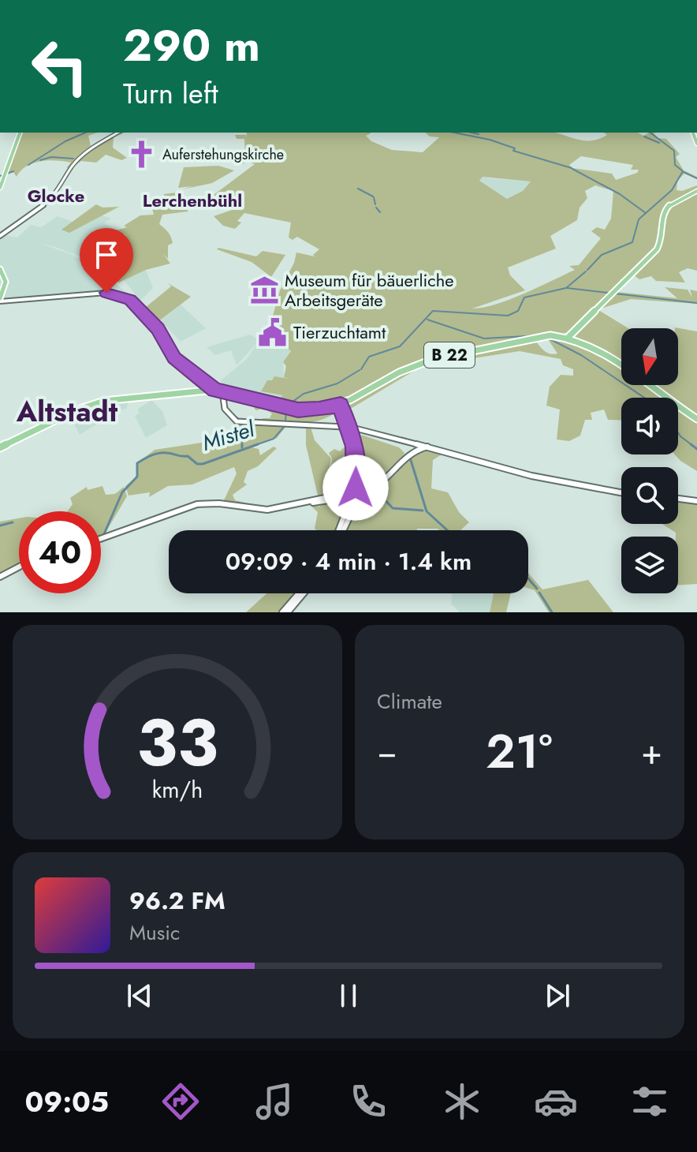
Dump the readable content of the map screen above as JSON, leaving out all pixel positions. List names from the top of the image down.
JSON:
{
  "streets": {
    "main road": ["B 22"]
  },
  "districts": ["Glocke", "Lerchenbühl", "Altstadt"],
  "water": ["Mistel"],
  "places": {
    "church": ["Auferstehungskirche"],
    "museum": ["Museum für bäuerliche Arbeitsgeräte"],
    "public building": ["Tierzuchtamt"]
  },
  "north": "bottom",
  "page": {
    "turn": ["290 m", "Turn left"],
    "limit": "40",
    "trip": "09:09 · 4 min · 1.4 km",
    "tile": "Climate",
    "heat": ["−", "21°", "+"],
    "song": ["96.2 FM", "Music"],
    "tabs": "09:05",
    "gauge": ["33", "km/h"]
  }
}
